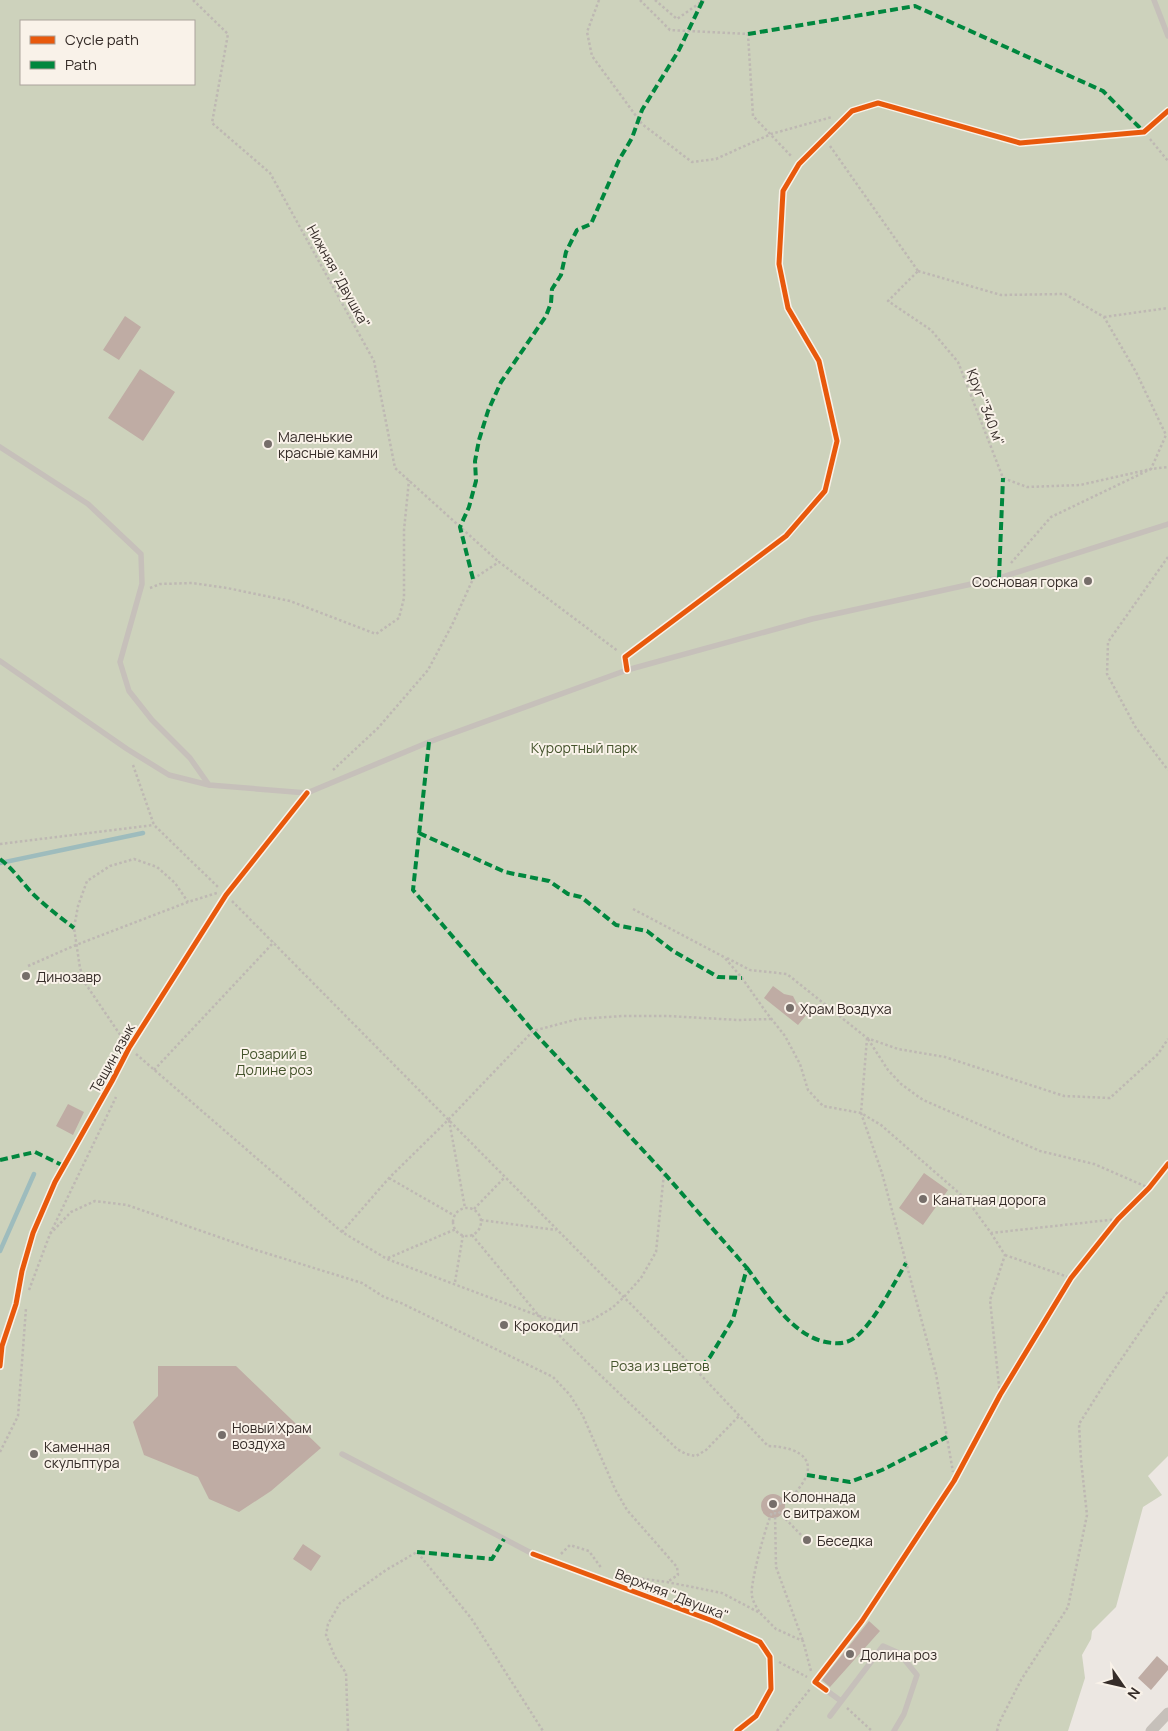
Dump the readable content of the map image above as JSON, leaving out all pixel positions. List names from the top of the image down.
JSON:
{
  "streets": {
    "lane": ["Тещин язык", "Верхняя \"Двушка\""],
    "path": ["Нижняя \"Двушка\"", "Круг \"340 м\""]
  },
  "parks": ["Курортный парк", "Розарий в Долине роз", "Роза из цветов"],
  "places": [
    "Маленькие красные камни",
    "Сосновая горка",
    "Динозавр",
    "Храм Воздуха",
    "Канатная дорога",
    "Крокодил",
    "Новый Храм воздуха",
    "Каменная скульптура",
    "Колоннада с витражом",
    "Беседка",
    "Долина роз"
  ],
  "legend": ["Cycle path", "Path"],
  "north": "bottom right"
}
